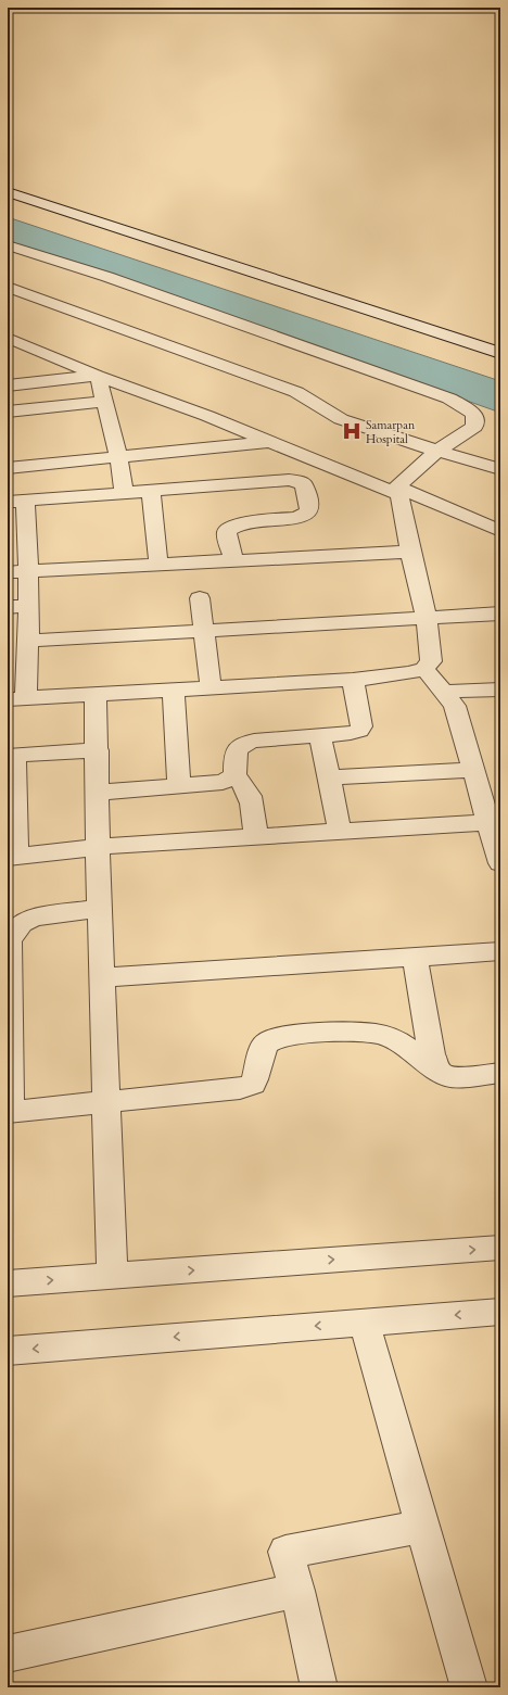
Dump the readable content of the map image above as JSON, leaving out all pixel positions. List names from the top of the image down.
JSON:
{
  "places": {
    "hospital": ["Samarpan Hospital"]
  }
}
